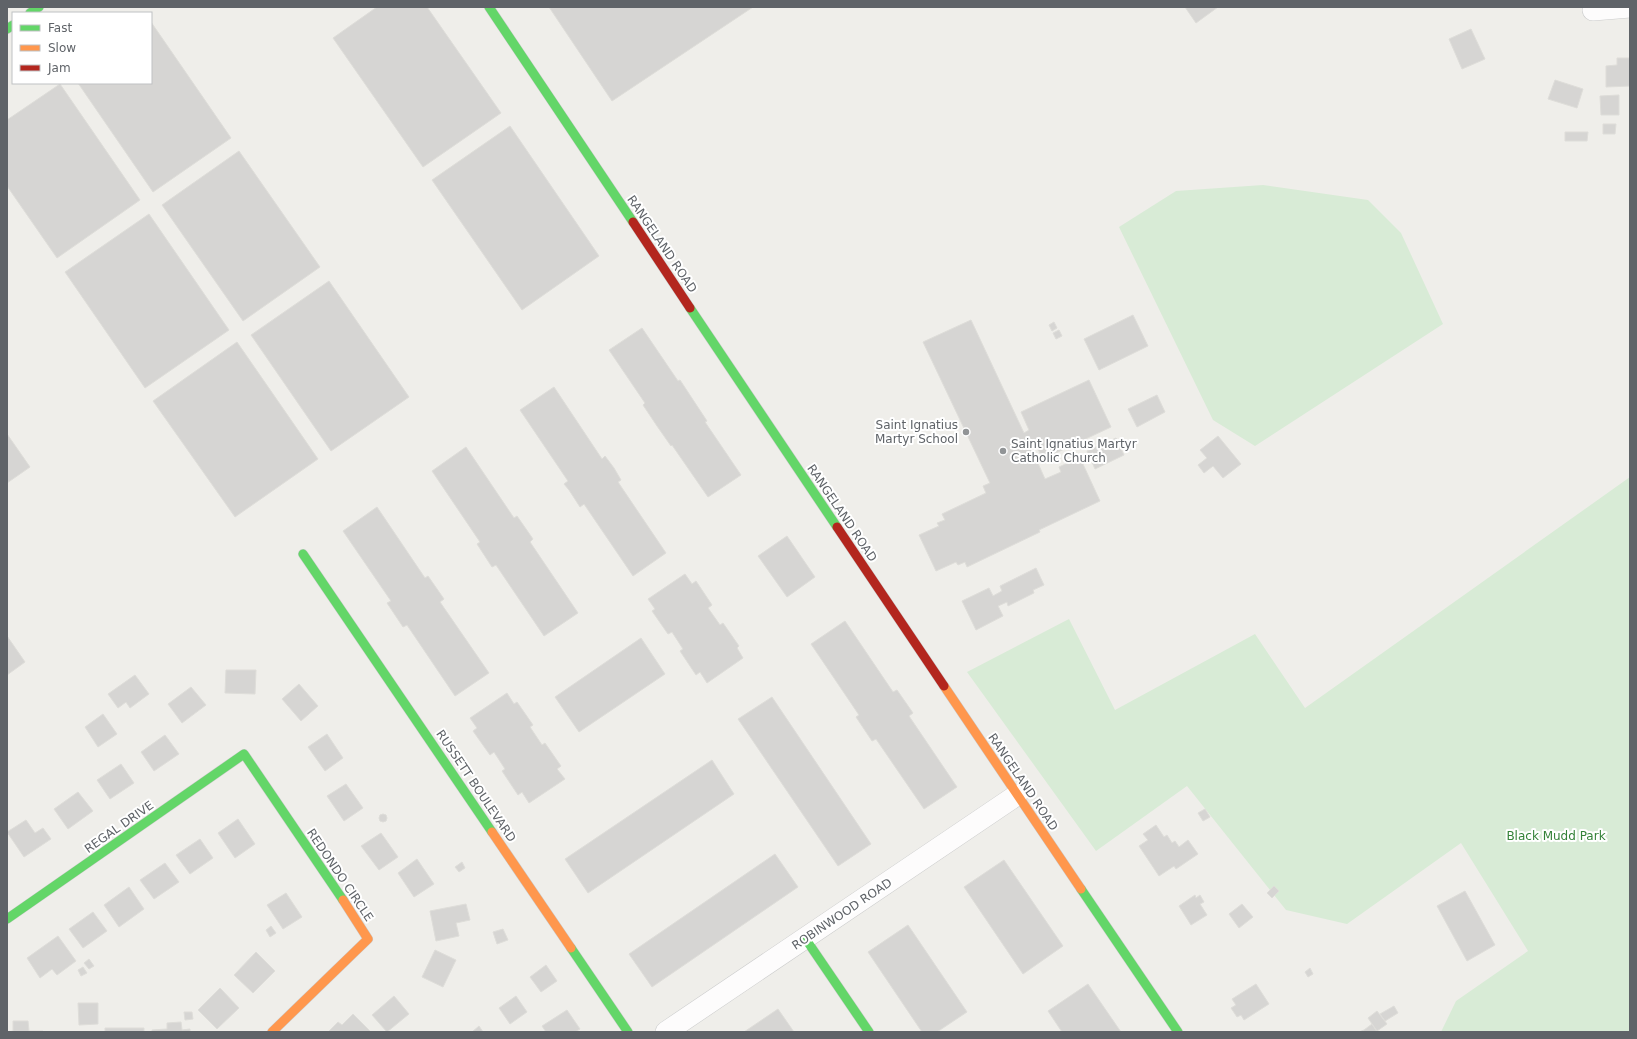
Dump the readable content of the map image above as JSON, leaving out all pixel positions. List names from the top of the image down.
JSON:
{
  "streets": {
    "street": [
      "RANGELAND ROAD",
      "RUSSETT BOULEVARD",
      "REGAL DRIVE",
      "REDONDO CIRCLE",
      "ROBINWOOD ROAD"
    ]
  },
  "crossings": [
    ["RANGELAND ROAD", "ROBINWOOD ROAD"],
    ["REGAL DRIVE", "REDONDO CIRCLE"]
  ],
  "parks": ["Black Mudd Park"],
  "places": ["Saint Ignatius Martyr School", "Saint Ignatius Martyr Catholic Church"],
  "legend": ["Fast", "Slow", "Jam"]
}
